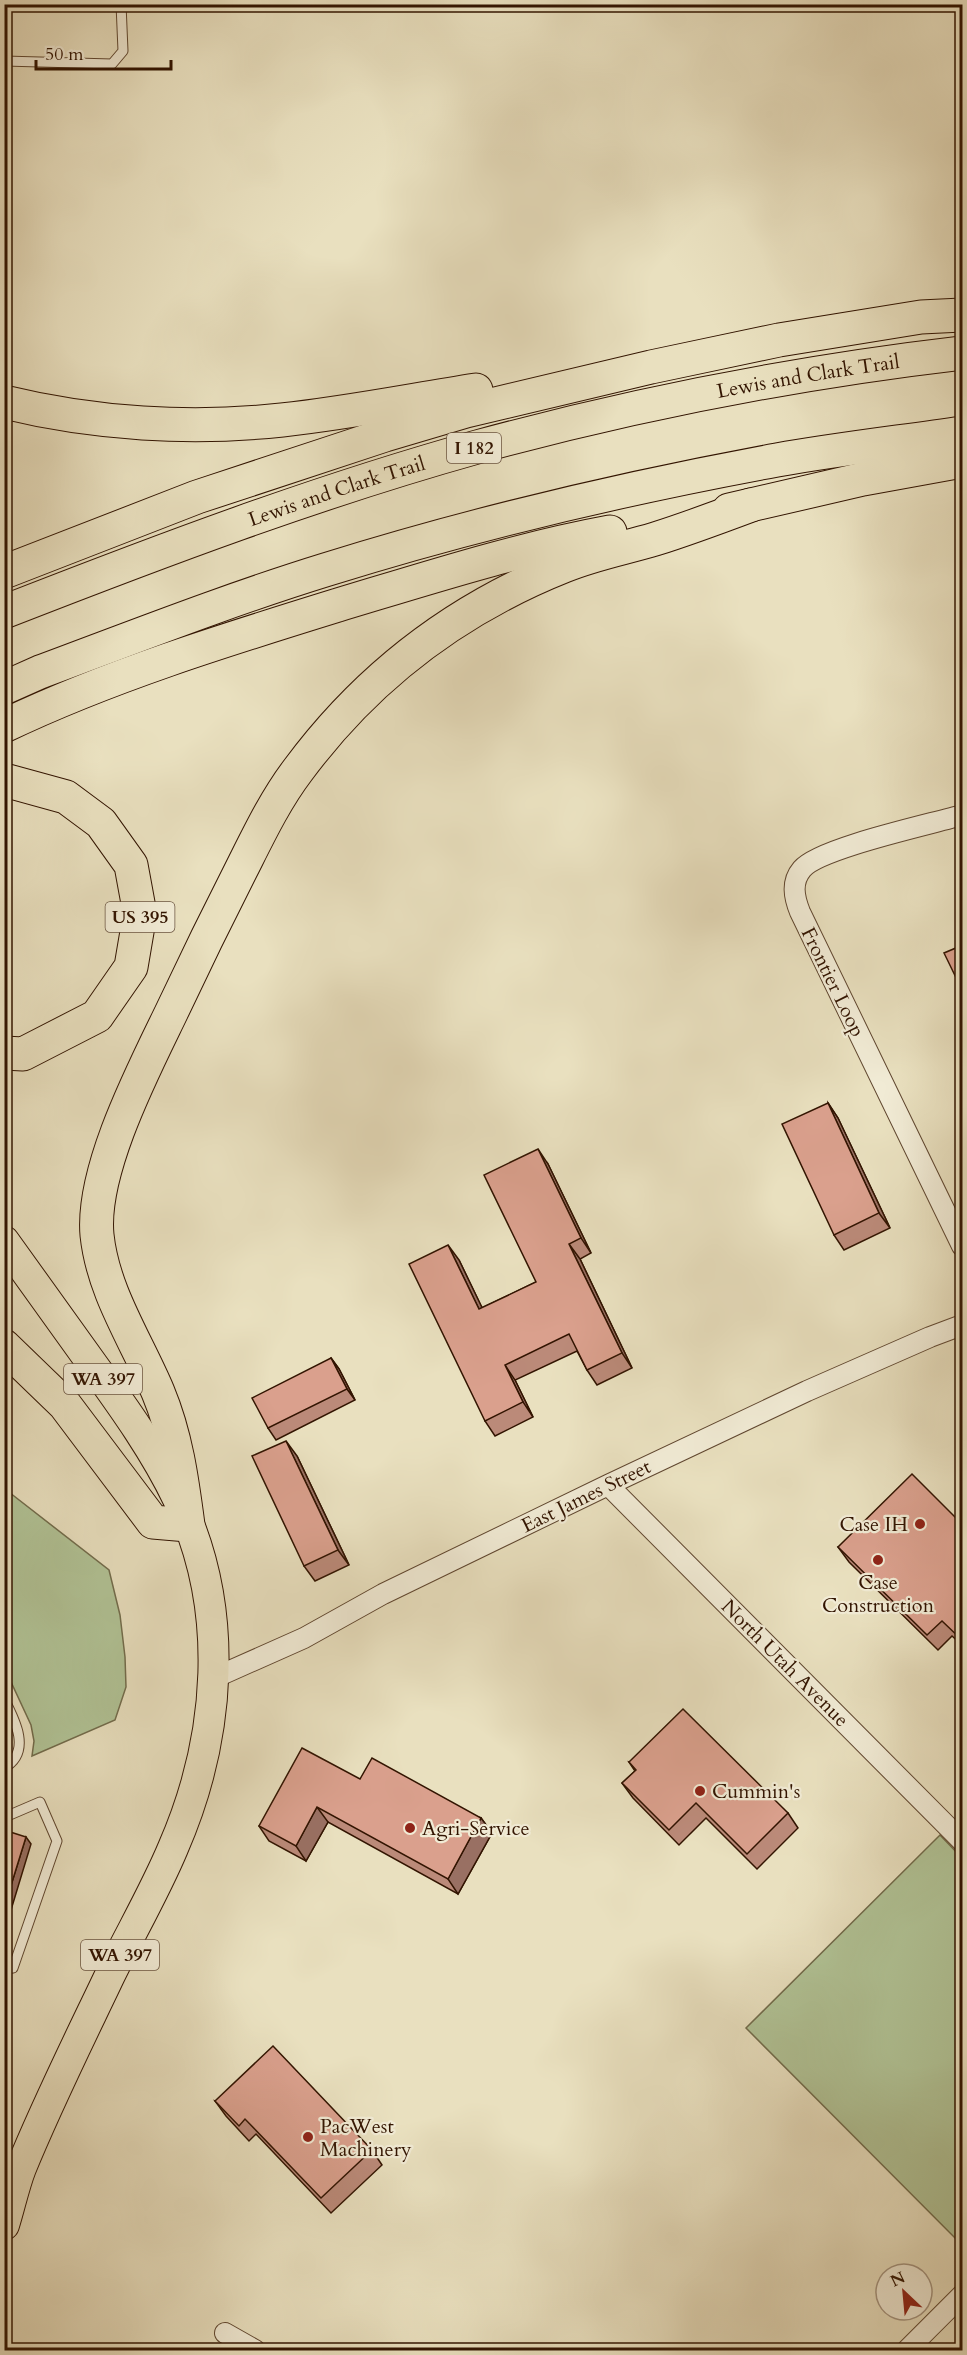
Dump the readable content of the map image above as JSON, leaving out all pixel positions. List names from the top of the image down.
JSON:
{
  "streets": {
    "highway": ["Lewis and Clark Trail", "I 182", "US 395"],
    "main road": ["WA 397"],
    "street": ["Frontier Loop", "East James Street", "North Utah Avenue"]
  },
  "crossings": [
    ["WA 397", "East James Street"],
    ["East James Street", "North Utah Avenue"]
  ],
  "places": [
    "Case IH",
    "Case Construction",
    "Cummin's",
    "Agri-Service",
    "PacWest Machinery"
  ],
  "scale_bar": "50 m",
  "north": "top left"
}
